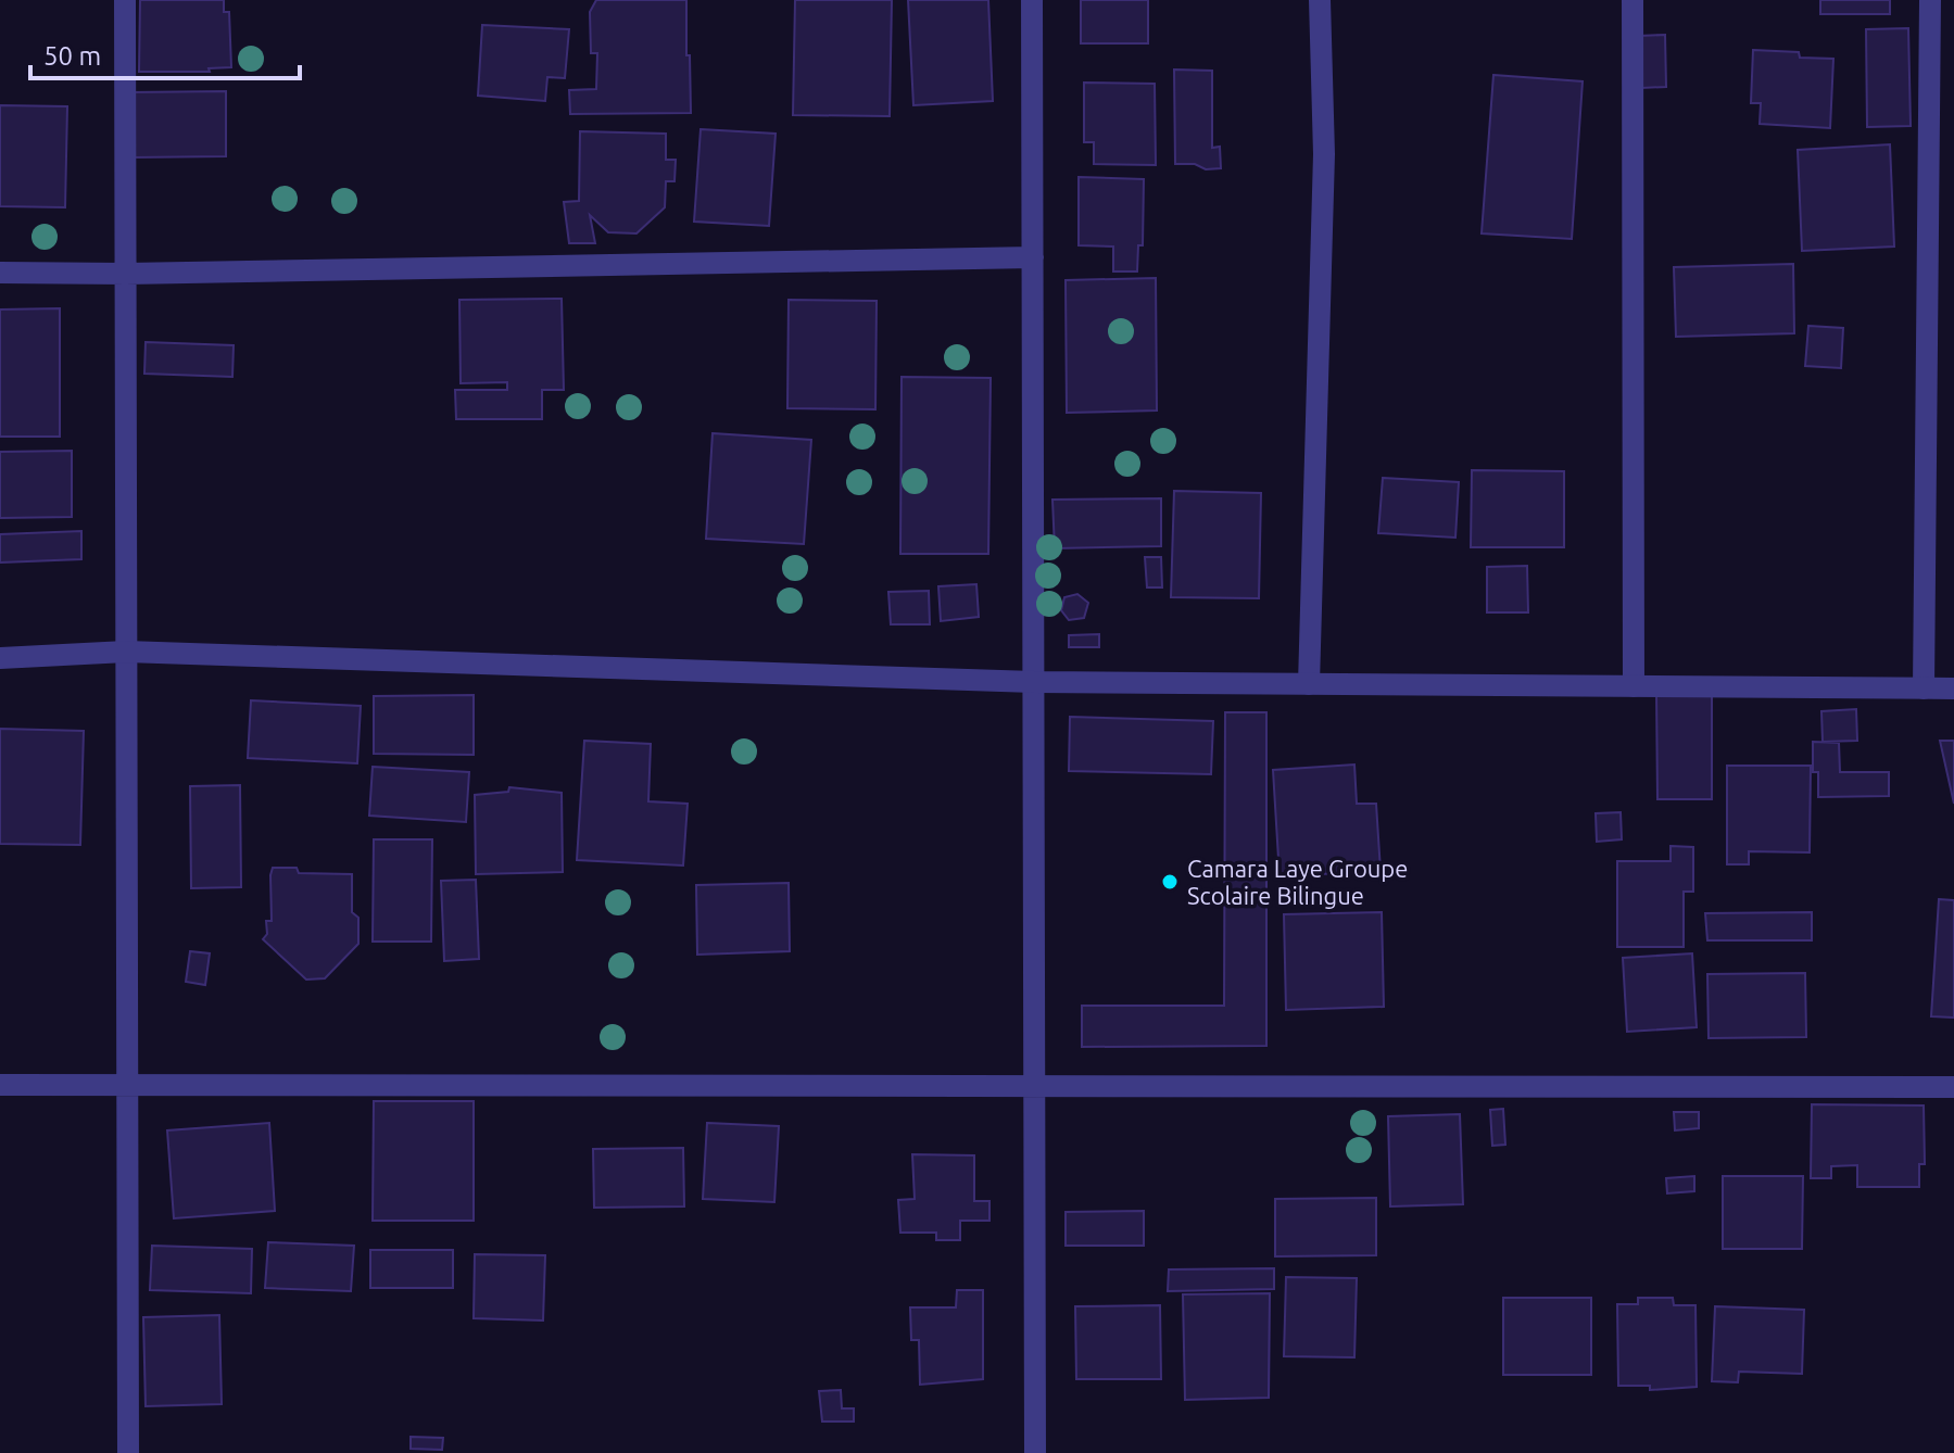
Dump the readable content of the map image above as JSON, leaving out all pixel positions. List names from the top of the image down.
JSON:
{
  "places": ["Camara Laye Groupe Scolaire Bilingue"],
  "scale_bar": "50 m"
}
